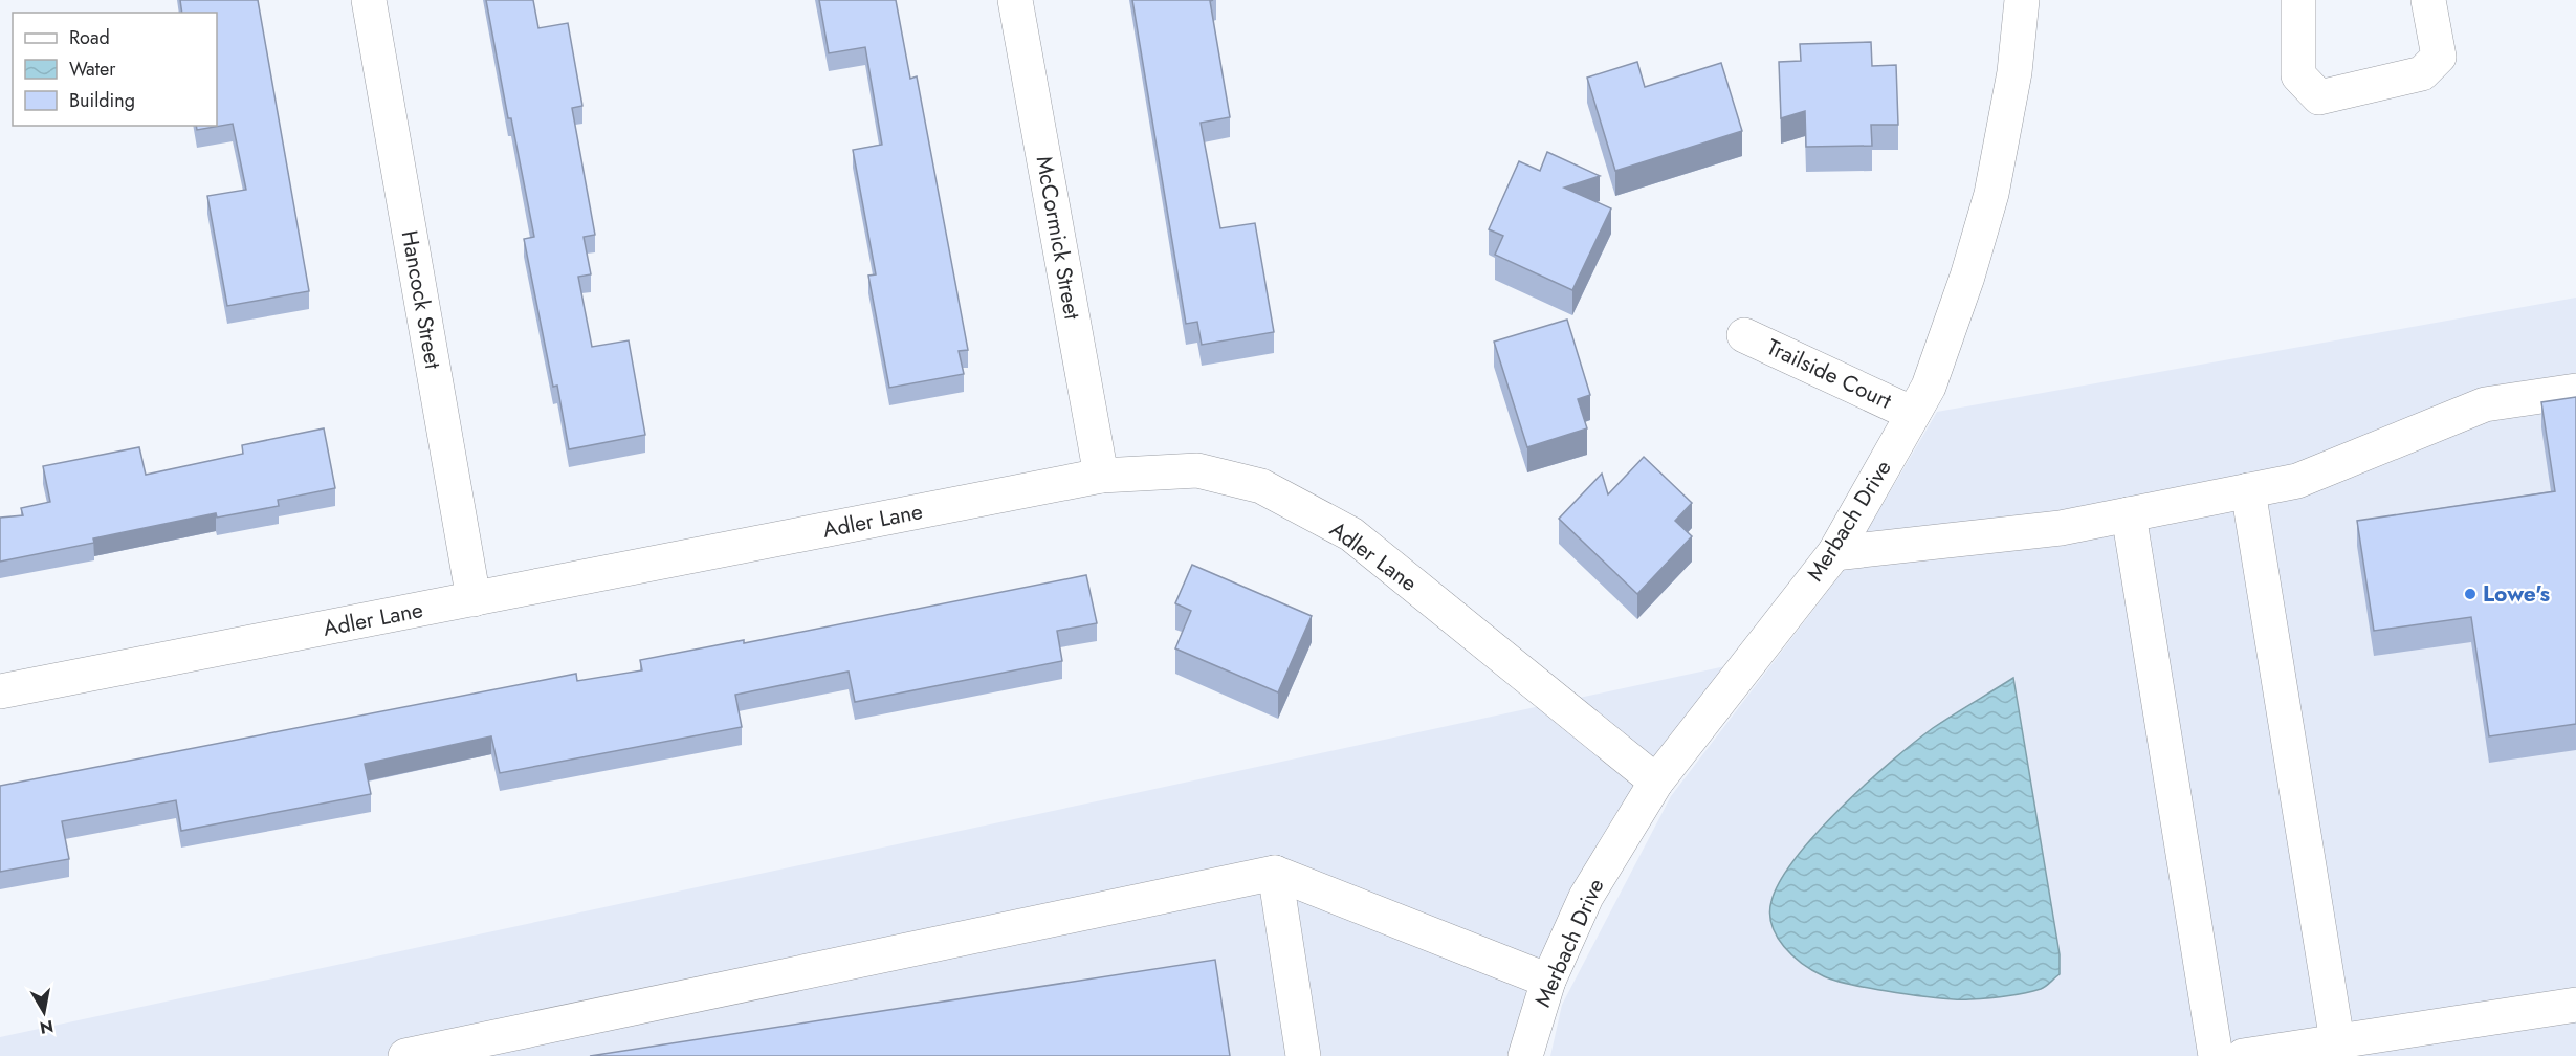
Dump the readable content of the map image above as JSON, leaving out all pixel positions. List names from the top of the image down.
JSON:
{
  "streets": {
    "street": [
      "McCormick Street",
      "Hancock Street",
      "Trailside Court",
      "Adler Lane",
      "Merbach Drive"
    ]
  },
  "crossings": [
    ["McCormick Street", "Adler Lane"],
    ["Hancock Street", "Adler Lane"],
    ["Trailside Court", "Merbach Drive"],
    ["Adler Lane", "Merbach Drive"]
  ],
  "places": ["Lowe's"],
  "legend": ["Road", "Water", "Building"],
  "north": "bottom"
}
